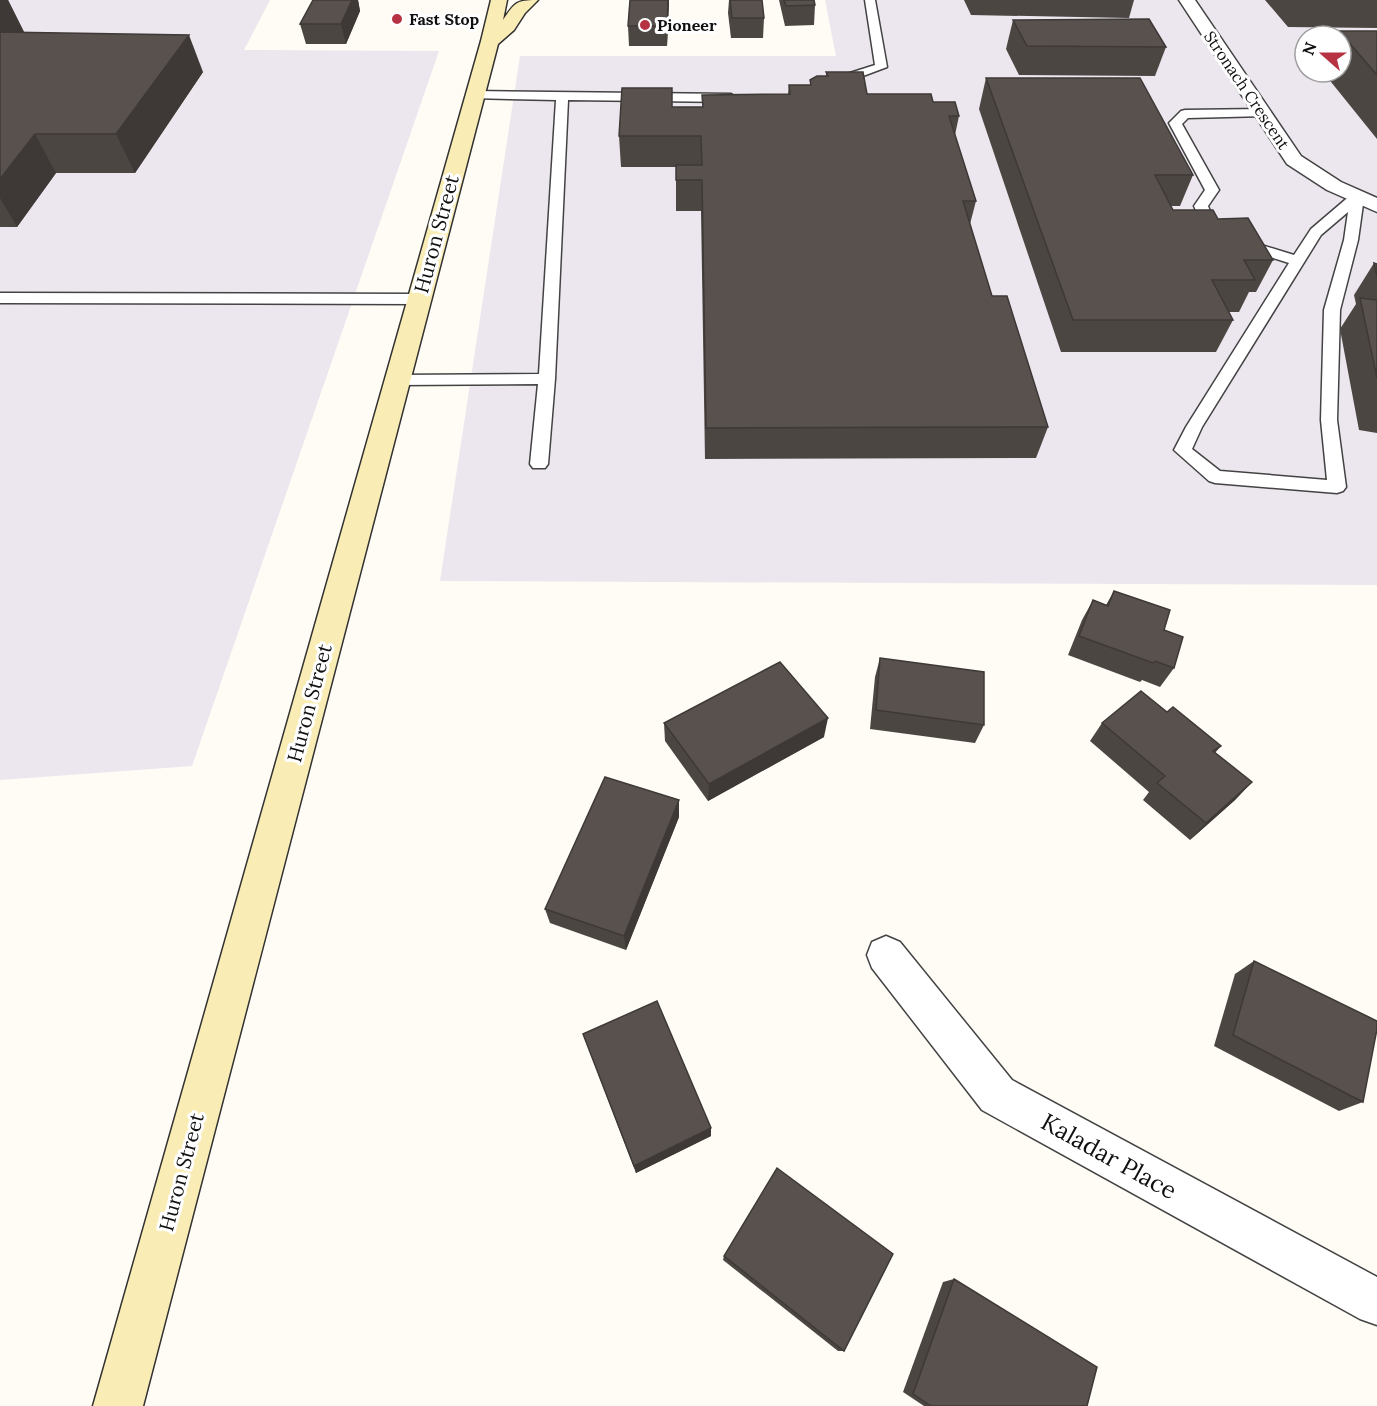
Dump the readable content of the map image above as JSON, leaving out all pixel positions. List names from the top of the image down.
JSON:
{
  "streets": {
    "main road": ["Huron Street"],
    "street": ["Stronach Crescent", "Kaladar Place"]
  },
  "places": ["Fast Stop", "Pioneer"],
  "north": "left"
}
